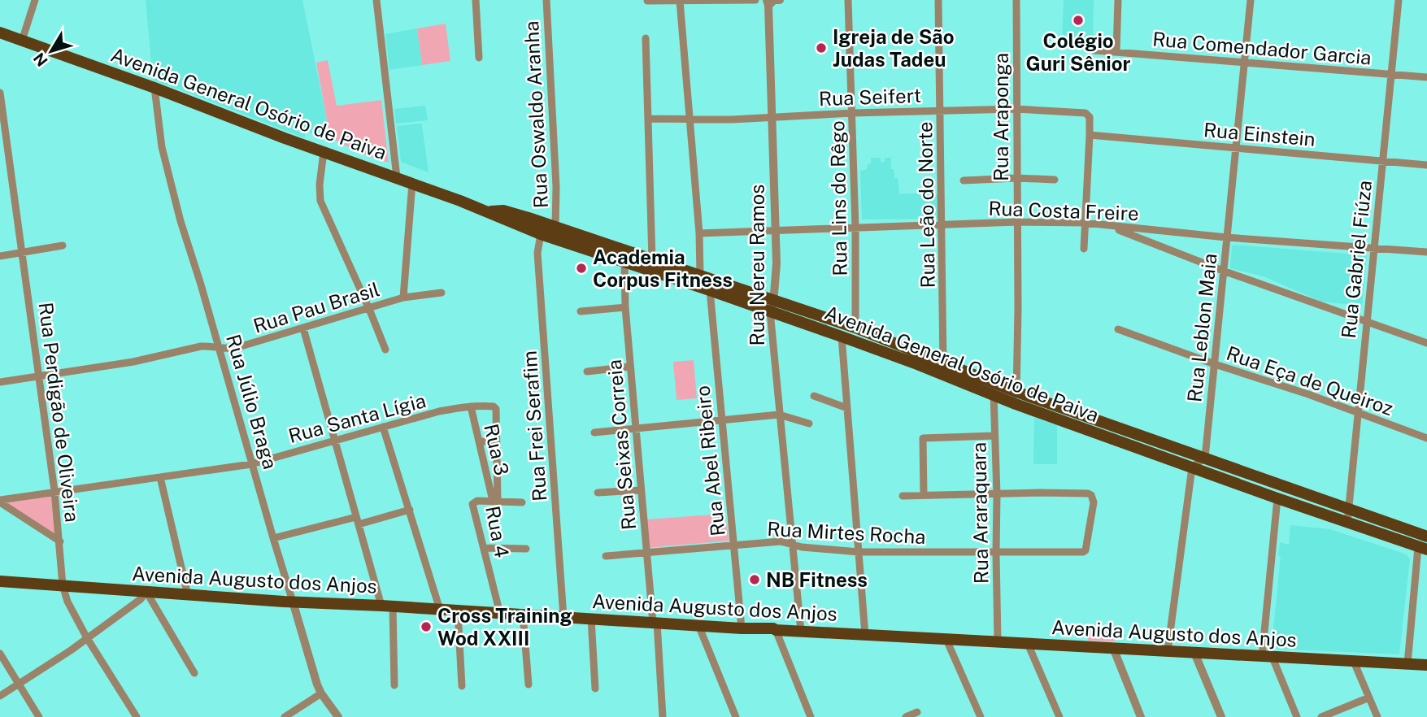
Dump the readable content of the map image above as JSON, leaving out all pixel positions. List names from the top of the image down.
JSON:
{
  "streets": {
    "main road": ["Avenida General Osório de Paiva", "Avenida Augusto dos Anjos"],
    "street": [
      "Rua Comendador Garcia",
      "Rua Seifert",
      "Rua Oswaldo Aranha",
      "Rua Araponga",
      "Rua Einstein",
      "Rua Lins do Rêgo",
      "Rua Leão do Norte",
      "Rua Costa Freire",
      "Rua Gabriel Fiúza",
      "Rua Nereu Ramos",
      "Rua Pau Brasil",
      "Rua Leblon Maia",
      "Rua Eça de Queiroz",
      "Rua Júlio Braga",
      "Rua Perdigão de Oliveira",
      "Rua Santa Lígia",
      "Rua Frei Serafim",
      "Rua Seixas Correia",
      "Rua 3",
      "Rua Abel Ribeiro",
      "Rua Araraquara",
      "Rua 4",
      "Rua Mirtes Rocha"
    ]
  },
  "crossings": [
    ["Rua Comendador Garcia", "Rua Gabriel Fiúza"],
    ["Rua Comendador Garcia", "Rua Leblon Maia"],
    ["Rua Seifert", "Rua Araponga"],
    ["Rua Seifert", "Rua Einstein"],
    ["Rua Seifert", "Rua Lins do Rêgo"],
    ["Rua Seifert", "Rua Leão do Norte"],
    ["Rua Seifert", "Rua Nereu Ramos"],
    ["Avenida General Osório de Paiva", "Rua Oswaldo Aranha"],
    ["Avenida General Osório de Paiva", "Rua Araponga"],
    ["Avenida General Osório de Paiva", "Rua Lins do Rêgo"],
    ["Avenida General Osório de Paiva", "Rua Leão do Norte"],
    ["Avenida General Osório de Paiva", "Rua Gabriel Fiúza"],
    ["Avenida General Osório de Paiva", "Rua Nereu Ramos"],
    ["Avenida General Osório de Paiva", "Rua Leblon Maia"],
    ["Avenida General Osório de Paiva", "Rua Júlio Braga"],
    ["Avenida General Osório de Paiva", "Rua Frei Serafim"],
    ["Avenida General Osório de Paiva", "Rua Seixas Correia"],
    ["Avenida General Osório de Paiva", "Rua Abel Ribeiro"],
    ["Avenida General Osório de Paiva", "Rua Araraquara"],
    ["Rua Araponga", "Rua Costa Freire"],
    ["Rua Einstein", "Rua Gabriel Fiúza"],
    ["Rua Einstein", "Rua Leblon Maia"],
    ["Rua Lins do Rêgo", "Rua Costa Freire"],
    ["Rua Leão do Norte", "Rua Costa Freire"],
    ["Rua Costa Freire", "Rua Gabriel Fiúza"],
    ["Rua Costa Freire", "Rua Nereu Ramos"],
    ["Rua Costa Freire", "Rua Leblon Maia"],
    ["Rua Gabriel Fiúza", "Rua Eça de Queiroz"],
    ["Rua Nereu Ramos", "Rua Mirtes Rocha"],
    ["Rua Nereu Ramos", "Avenida Augusto dos Anjos"],
    ["Rua Pau Brasil", "Rua Júlio Braga"],
    ["Rua Pau Brasil", "Rua Perdigão de Oliveira"],
    ["Rua Leblon Maia", "Rua Eça de Queiroz"],
    ["Rua Júlio Braga", "Rua Santa Lígia"],
    ["Rua Júlio Braga", "Avenida Augusto dos Anjos"],
    ["Rua Perdigão de Oliveira", "Rua Santa Lígia"],
    ["Rua Perdigão de Oliveira", "Avenida Augusto dos Anjos"],
    ["Rua Santa Lígia", "Rua 3"],
    ["Rua Santa Lígia", "Rua 4"],
    ["Rua Frei Serafim", "Avenida Augusto dos Anjos"],
    ["Rua Seixas Correia", "Rua Mirtes Rocha"],
    ["Rua Seixas Correia", "Avenida Augusto dos Anjos"],
    ["Rua 3", "Rua 4"],
    ["Rua Abel Ribeiro", "Rua Mirtes Rocha"],
    ["Rua Abel Ribeiro", "Avenida Augusto dos Anjos"],
    ["Rua Araraquara", "Rua Mirtes Rocha"],
    ["Rua Araraquara", "Avenida Augusto dos Anjos"],
    ["Rua 4", "Avenida Augusto dos Anjos"]
  ],
  "places": [
    "Colégio Guri Sênior",
    "Igreja de São Judas Tadeu",
    "Academia Corpus Fitness",
    "NB Fitness",
    "Cross Training Wod XXIII"
  ],
  "north": "bottom left"
}
